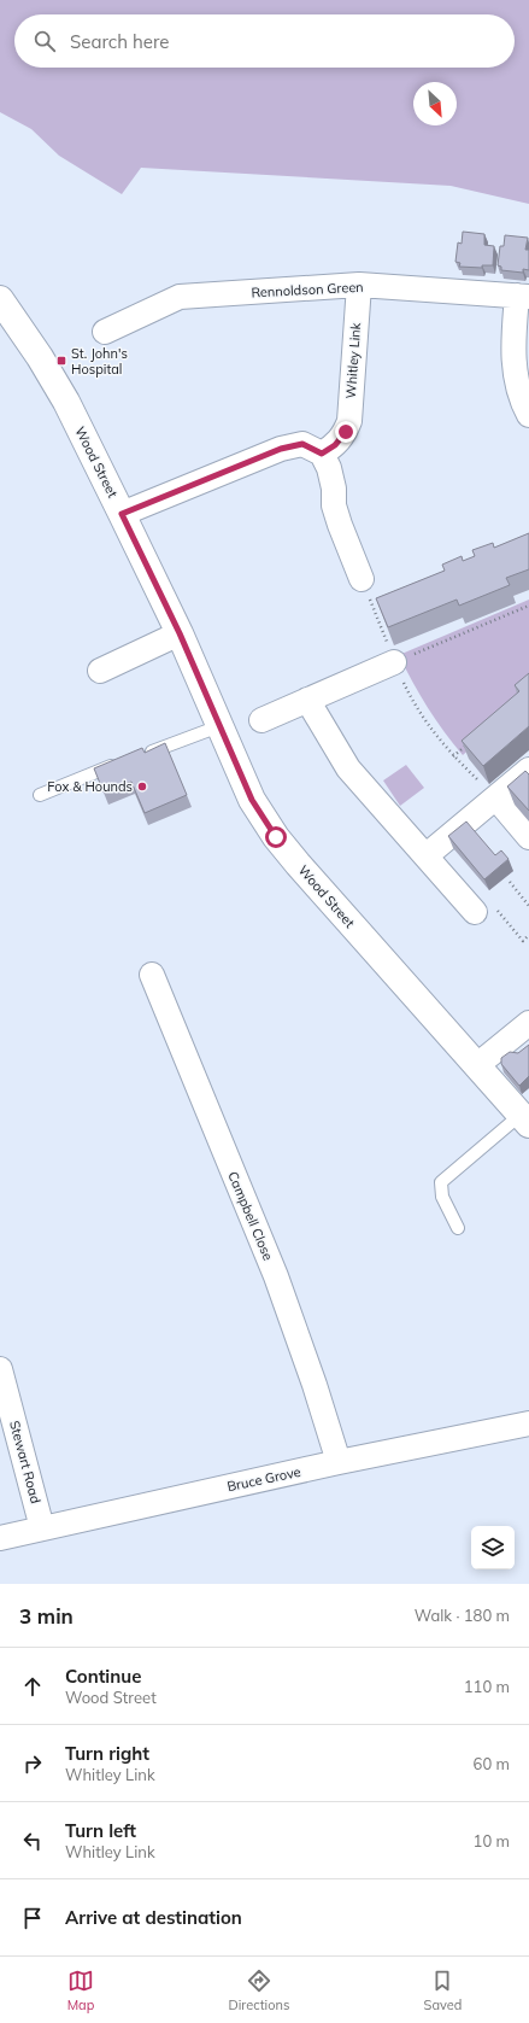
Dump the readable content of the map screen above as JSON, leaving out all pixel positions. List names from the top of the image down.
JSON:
{
  "streets": {
    "main road": ["Wood Street"],
    "street": [
      "Rennoldson Green",
      "Whitley Link",
      "Campbell Close",
      "Stewart Road",
      "Bruce Grove"
    ]
  },
  "crossings": [
    ["Rennoldson Green", "Whitley Link"],
    ["Campbell Close", "Bruce Grove"],
    ["Stewart Road", "Bruce Grove"]
  ],
  "places": {
    "transit": ["St. John's Hospital"],
    "other": ["Fox & Hounds"]
  },
  "north": "bottom right",
  "page": {
    "search": "Search here",
    "heading": ["3 min", "Walk · 180 m"],
    "list": [
      ["Continue", "Wood Street", "110 m"],
      ["Turn right", "Whitley Link", "60 m"],
      ["Turn left", "Whitley Link", "10 m"],
      "Arrive at destination"
    ],
    "nav": ["Map", "Directions", "Saved"]
  }
}
